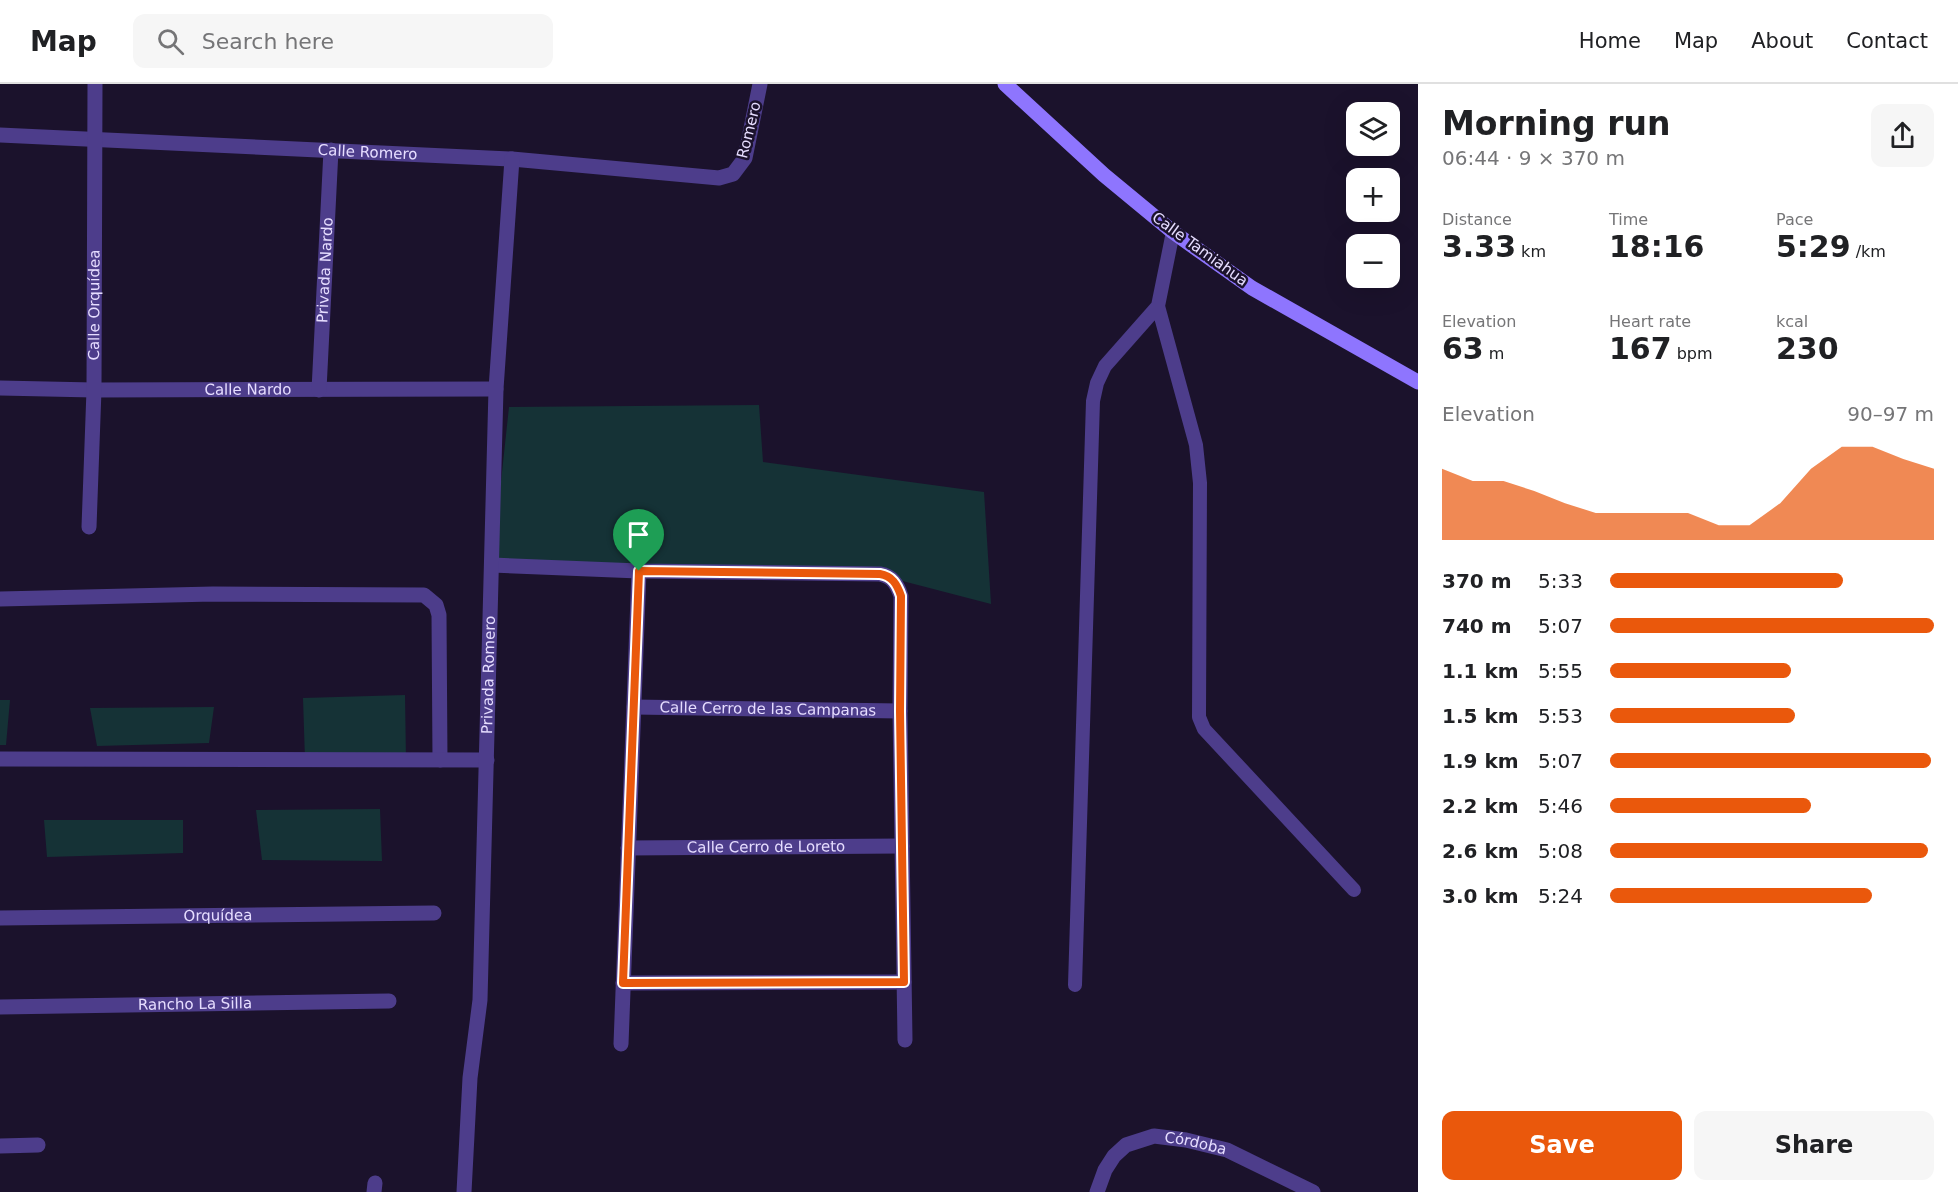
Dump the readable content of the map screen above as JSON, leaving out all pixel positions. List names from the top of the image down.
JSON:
{
  "streets": {
    "street": [
      "Romero",
      "Calle Romero",
      "Calle Tamiahua",
      "Privada Nardo",
      "Calle Orquídea",
      "Calle Nardo",
      "Privada Romero",
      "Calle Cerro de las Campanas",
      "Calle Cerro de Loreto",
      "Orquídea",
      "Rancho La Silla",
      "Córdoba"
    ]
  },
  "crossings": [
    ["Romero", "Calle Romero"],
    ["Calle Romero", "Privada Nardo"],
    ["Calle Romero", "Calle Orquídea"],
    ["Calle Romero", "Privada Romero"],
    ["Privada Nardo", "Calle Nardo"],
    ["Calle Orquídea", "Calle Nardo"],
    ["Calle Nardo", "Privada Romero"]
  ],
  "page": {
    "header": "Map",
    "search": "Search here",
    "nav": [
      "Home",
      "Map",
      "About",
      "Contact"
    ],
    "heading": ["Morning run", "06:44 · 9 × 370 m"],
    "map_buttons": ["+", "−"],
    "stats": [
      ["Distance", "3.33 km"],
      ["Time", "18:16"],
      ["Pace", "5:29 /km"],
      ["Elevation", "63 m"],
      ["Heart rate", "167 bpm"],
      ["kcal", "230"]
    ],
    "chart": ["Elevation", "90–97 m"],
    "list": [
      {
        "name": "370 m",
        "note": "5:33"
      },
      {
        "name": "740 m",
        "note": "5:07"
      },
      {
        "name": "1.1 km",
        "note": "5:55"
      },
      {
        "name": "1.5 km",
        "note": "5:53"
      },
      {
        "name": "1.9 km",
        "note": "5:07"
      },
      {
        "name": "2.2 km",
        "note": "5:46"
      },
      {
        "name": "2.6 km",
        "note": "5:08"
      },
      {
        "name": "3.0 km",
        "note": "5:24"
      }
    ],
    "buttons": ["Save", "Share"]
  }
}
